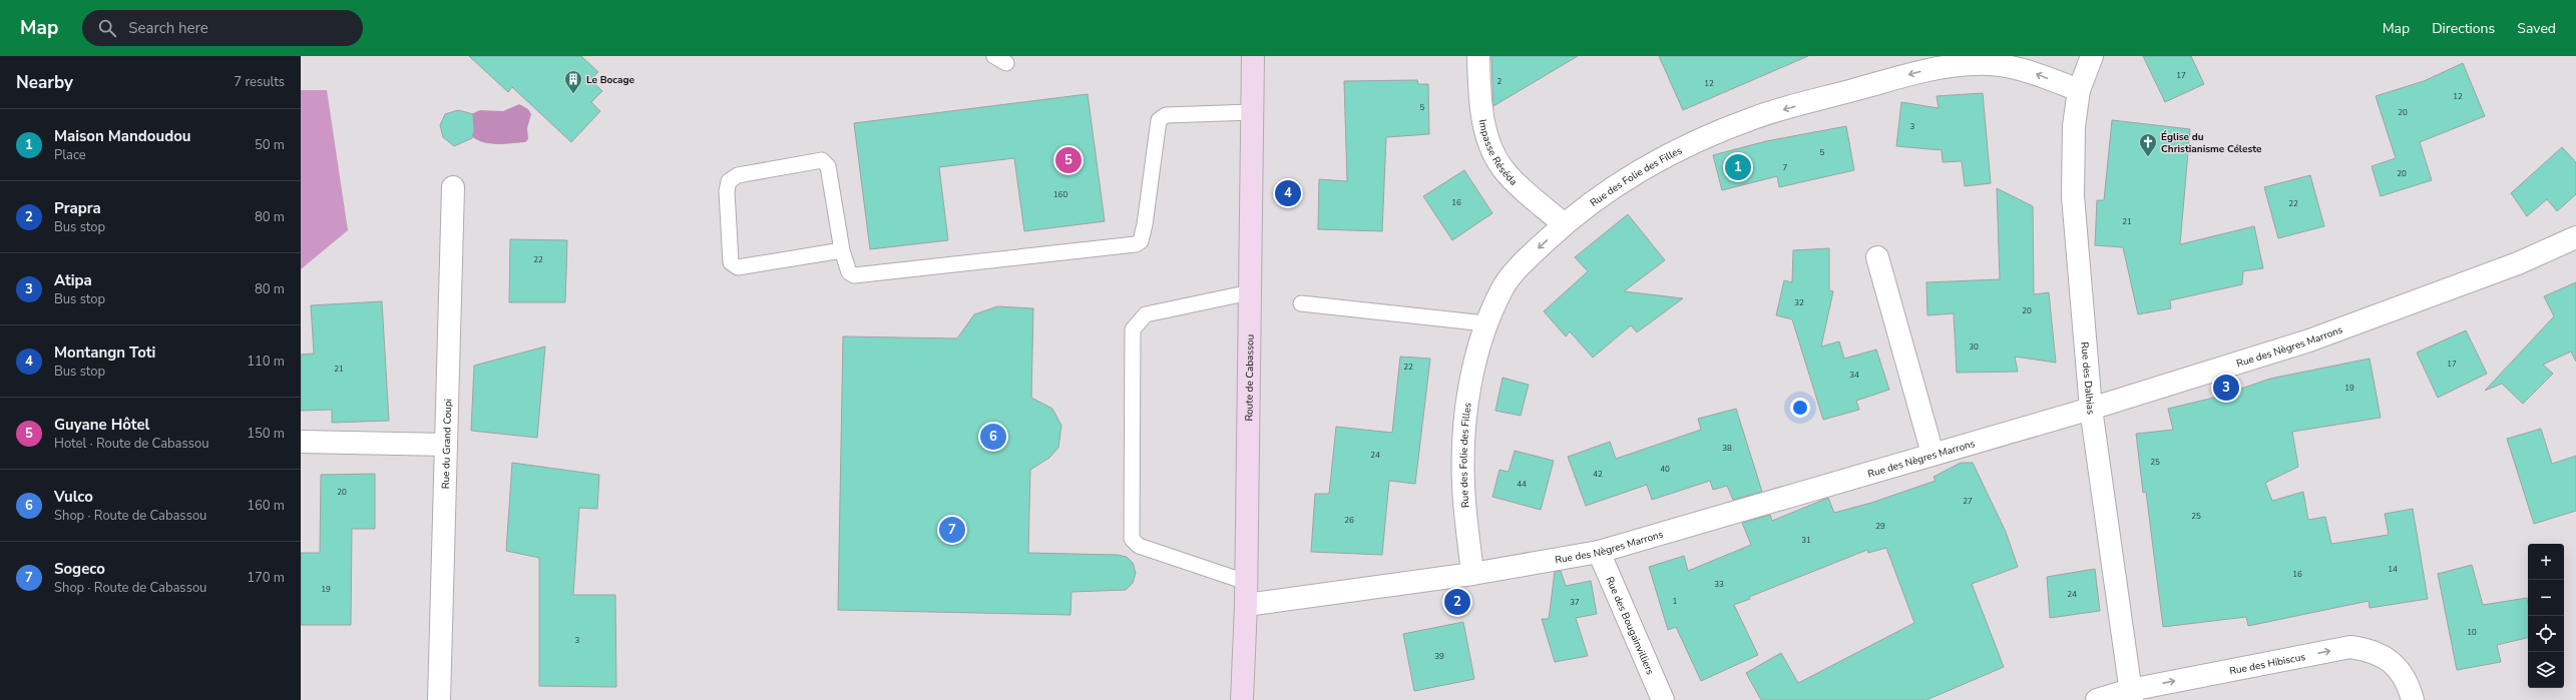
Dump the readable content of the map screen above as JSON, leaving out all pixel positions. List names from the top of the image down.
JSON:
{
  "streets": {
    "main road": ["Route de Cabassou"],
    "street": [
      "Impasse Réséda",
      "Rue des Folie des Filles",
      "Rue des Nègres Marrons",
      "Rue des Dalhias",
      "Rue du Grand Coupi",
      "Rue des Bougainvilliers",
      "Rue des Hibiscus"
    ]
  },
  "crossings": [
    ["Impasse Réséda", "Rue des Folie des Filles"],
    ["Rue des Folie des Filles", "Rue des Nègres Marrons"],
    ["Rue des Folie des Filles", "Rue des Dalhias"],
    ["Rue des Nègres Marrons", "Rue des Dalhias"],
    ["Rue des Nègres Marrons", "Route de Cabassou"],
    ["Rue des Nègres Marrons", "Rue des Bougainvilliers"],
    ["Rue des Dalhias", "Rue des Hibiscus"]
  ],
  "one_way": ["Rue des Folie des Filles", "Rue des Hibiscus"],
  "places": {
    "building": ["Le Bocage"],
    "church": ["Église du Christianisme Céleste"]
  },
  "house_numbers": [
    "17",
    "2",
    "12",
    "12",
    "5",
    "20",
    "3",
    "5",
    "7",
    "20",
    "160",
    "16",
    "22",
    "21",
    "22",
    "32",
    "20",
    "30",
    "17",
    "22",
    "21",
    "34",
    "19",
    "38",
    "24",
    "25",
    "40",
    "42",
    "44",
    "20",
    "27",
    "25",
    "26",
    "29",
    "31",
    "14",
    "16",
    "33",
    "19",
    "24",
    "1",
    "37",
    "10",
    "3",
    "39"
  ],
  "page": {
    "header": "Map",
    "search": "Search here",
    "nav": ["Map", "Directions", "Saved"],
    "heading": ["Nearby", "7 results"],
    "list": [
      {
        "mark": "1",
        "name": "Maison Mandoudou",
        "note": "Place",
        "value": "50 m"
      },
      {
        "mark": "2",
        "name": "Prapra",
        "note": "Bus stop",
        "value": "80 m"
      },
      {
        "mark": "3",
        "name": "Atipa",
        "note": "Bus stop",
        "value": "80 m"
      },
      {
        "mark": "4",
        "name": "Montangn Toti",
        "note": "Bus stop",
        "value": "110 m"
      },
      {
        "mark": "5",
        "name": "Guyane Hôtel",
        "note": "Hotel · Route de Cabassou",
        "value": "150 m"
      },
      {
        "mark": "6",
        "name": "Vulco",
        "note": "Shop · Route de Cabassou",
        "value": "160 m"
      },
      {
        "mark": "7",
        "name": "Sogeco",
        "note": "Shop · Route de Cabassou",
        "value": "170 m"
      }
    ],
    "pins": [
      "5",
      "1",
      "4",
      "3",
      "6",
      "7",
      "2"
    ],
    "map_buttons": ["+", "−"]
  }
}
